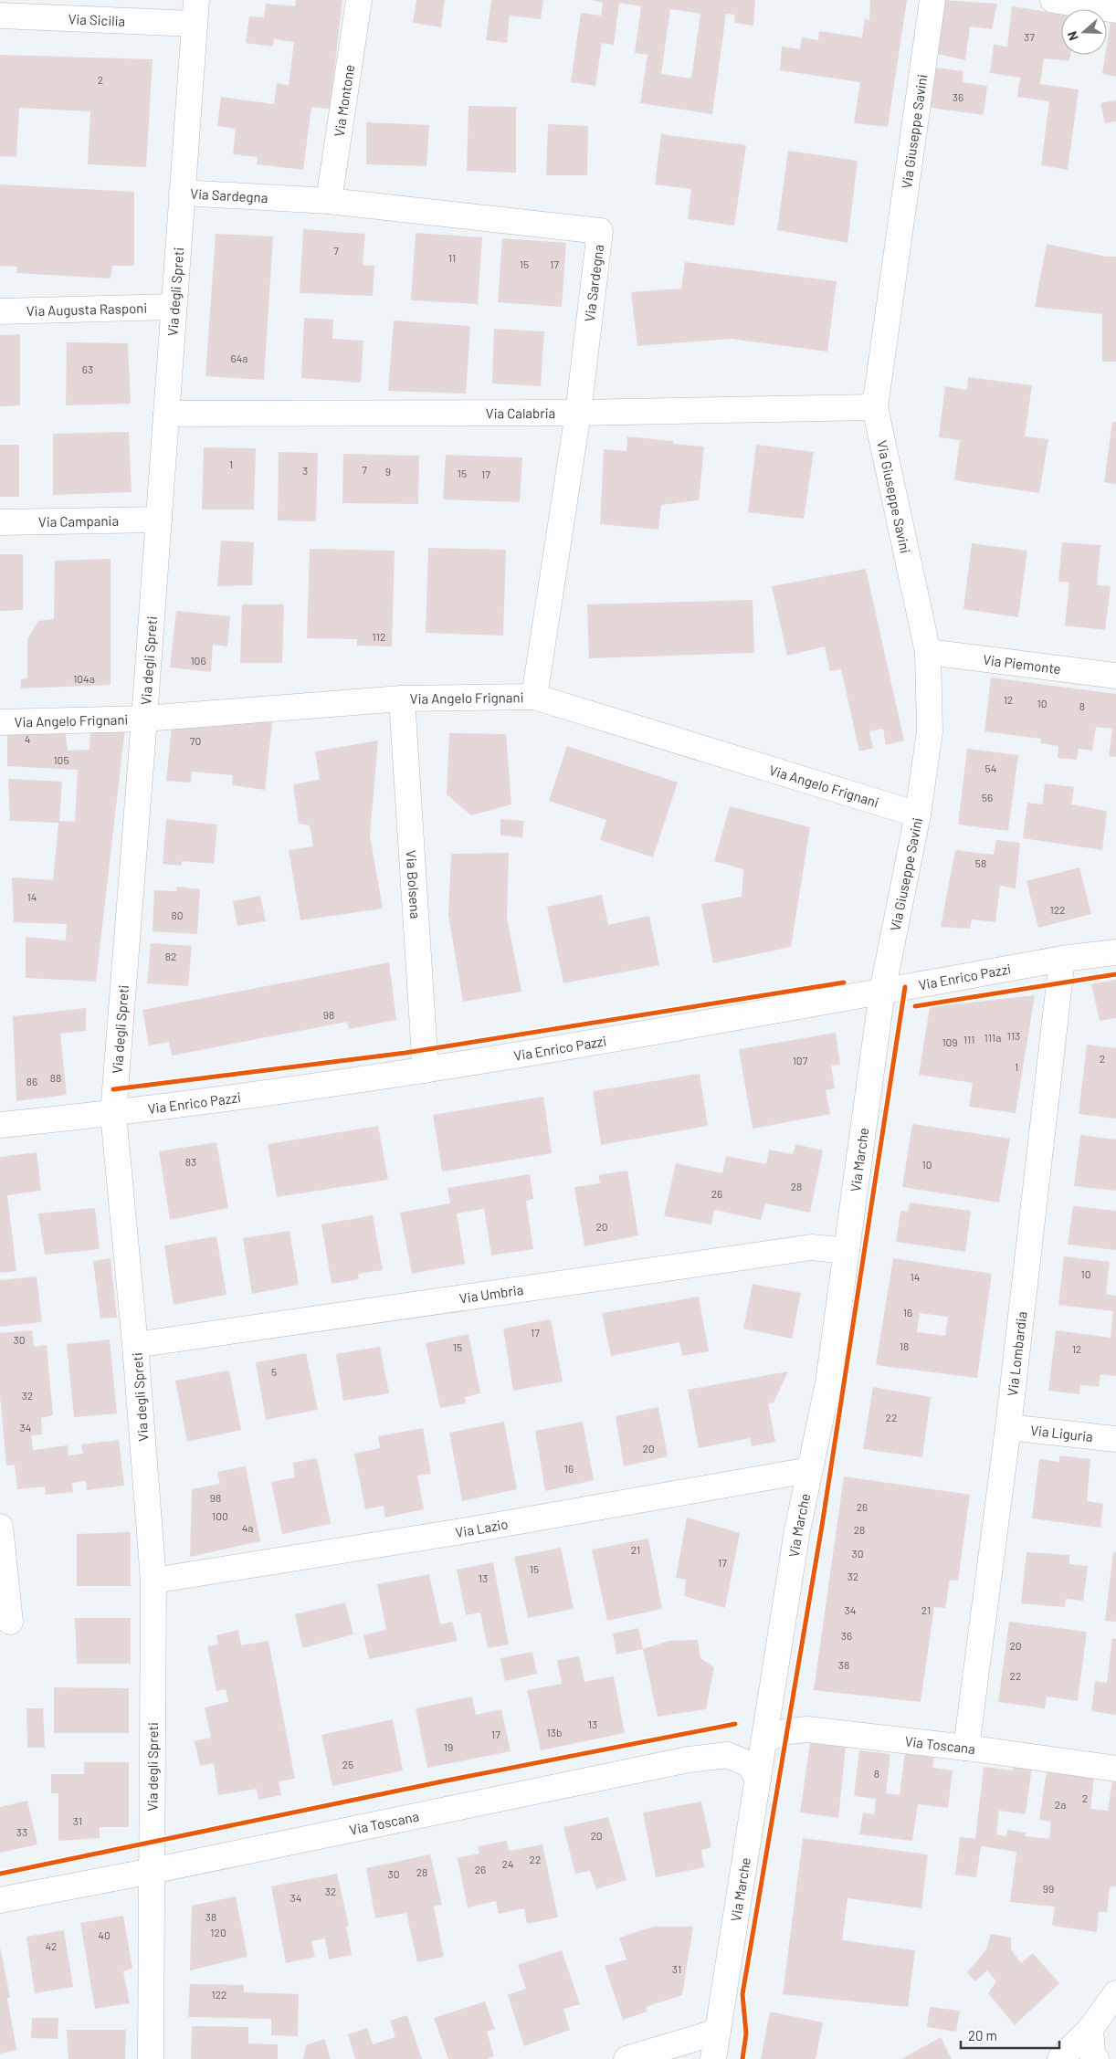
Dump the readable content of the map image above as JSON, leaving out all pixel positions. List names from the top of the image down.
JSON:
{
  "streets": {
    "street": [
      "Via Sicilia",
      "Via Montone",
      "Via Giuseppe Savini",
      "Via Sardegna",
      "Via degli Spreti",
      "Via Augusta Rasponi",
      "Via Calabria",
      "Via Campania",
      "Via Piemonte",
      "Via Angelo Frignani",
      "Via Bolsena",
      "Via Enrico Pazzi",
      "Via Marche",
      "Via Umbria",
      "Via Lombardia",
      "Via Liguria",
      "Via Lazio",
      "Via Toscana"
    ]
  },
  "crossings": [
    ["Via Sicilia", "Via degli Spreti"],
    ["Via Montone", "Via Sardegna"],
    ["Via Giuseppe Savini", "Via Calabria"],
    ["Via Giuseppe Savini", "Via Piemonte"],
    ["Via Giuseppe Savini", "Via Angelo Frignani"],
    ["Via Giuseppe Savini", "Via Enrico Pazzi"],
    ["Via Giuseppe Savini", "Via Marche"],
    ["Via Sardegna", "Via degli Spreti"],
    ["Via Sardegna", "Via Calabria"],
    ["Via Sardegna", "Via Angelo Frignani"],
    ["Via degli Spreti", "Via Augusta Rasponi"],
    ["Via degli Spreti", "Via Calabria"],
    ["Via degli Spreti", "Via Campania"],
    ["Via degli Spreti", "Via Angelo Frignani"],
    ["Via degli Spreti", "Via Enrico Pazzi"],
    ["Via degli Spreti", "Via Umbria"],
    ["Via degli Spreti", "Via Lazio"],
    ["Via degli Spreti", "Via Toscana"],
    ["Via Angelo Frignani", "Via Bolsena"],
    ["Via Bolsena", "Via Enrico Pazzi"],
    ["Via Enrico Pazzi", "Via Marche"],
    ["Via Enrico Pazzi", "Via Lombardia"],
    ["Via Marche", "Via Umbria"],
    ["Via Marche", "Via Lazio"],
    ["Via Marche", "Via Toscana"],
    ["Via Lombardia", "Via Liguria"],
    ["Via Lombardia", "Via Toscana"]
  ],
  "house_numbers": [
    "37",
    "2",
    "36",
    "7",
    "11",
    "15",
    "17",
    "64a",
    "63",
    "1",
    "7",
    "3",
    "9",
    "15",
    "17",
    "112",
    "106",
    "104a",
    "12",
    "10",
    "8",
    "4",
    "70",
    "105",
    "54",
    "56",
    "58",
    "14",
    "122",
    "80",
    "82",
    "98",
    "113",
    "111a",
    "111",
    "109",
    "2",
    "107",
    "1",
    "88",
    "86",
    "83",
    "10",
    "28",
    "26",
    "20",
    "10",
    "14",
    "16",
    "17",
    "30",
    "18",
    "15",
    "12",
    "5",
    "32",
    "22",
    "34",
    "20",
    "16",
    "98",
    "26",
    "100",
    "4a",
    "28",
    "21",
    "30",
    "17",
    "15",
    "32",
    "13",
    "34",
    "21",
    "36",
    "20",
    "38",
    "22",
    "13",
    "13b",
    "17",
    "19",
    "25",
    "8",
    "2",
    "2a",
    "31",
    "33",
    "20",
    "22",
    "24",
    "26",
    "28",
    "30",
    "99",
    "32",
    "34",
    "38",
    "120",
    "40",
    "42",
    "31",
    "122"
  ],
  "scale_bar": "20 m",
  "north": "left"
}
